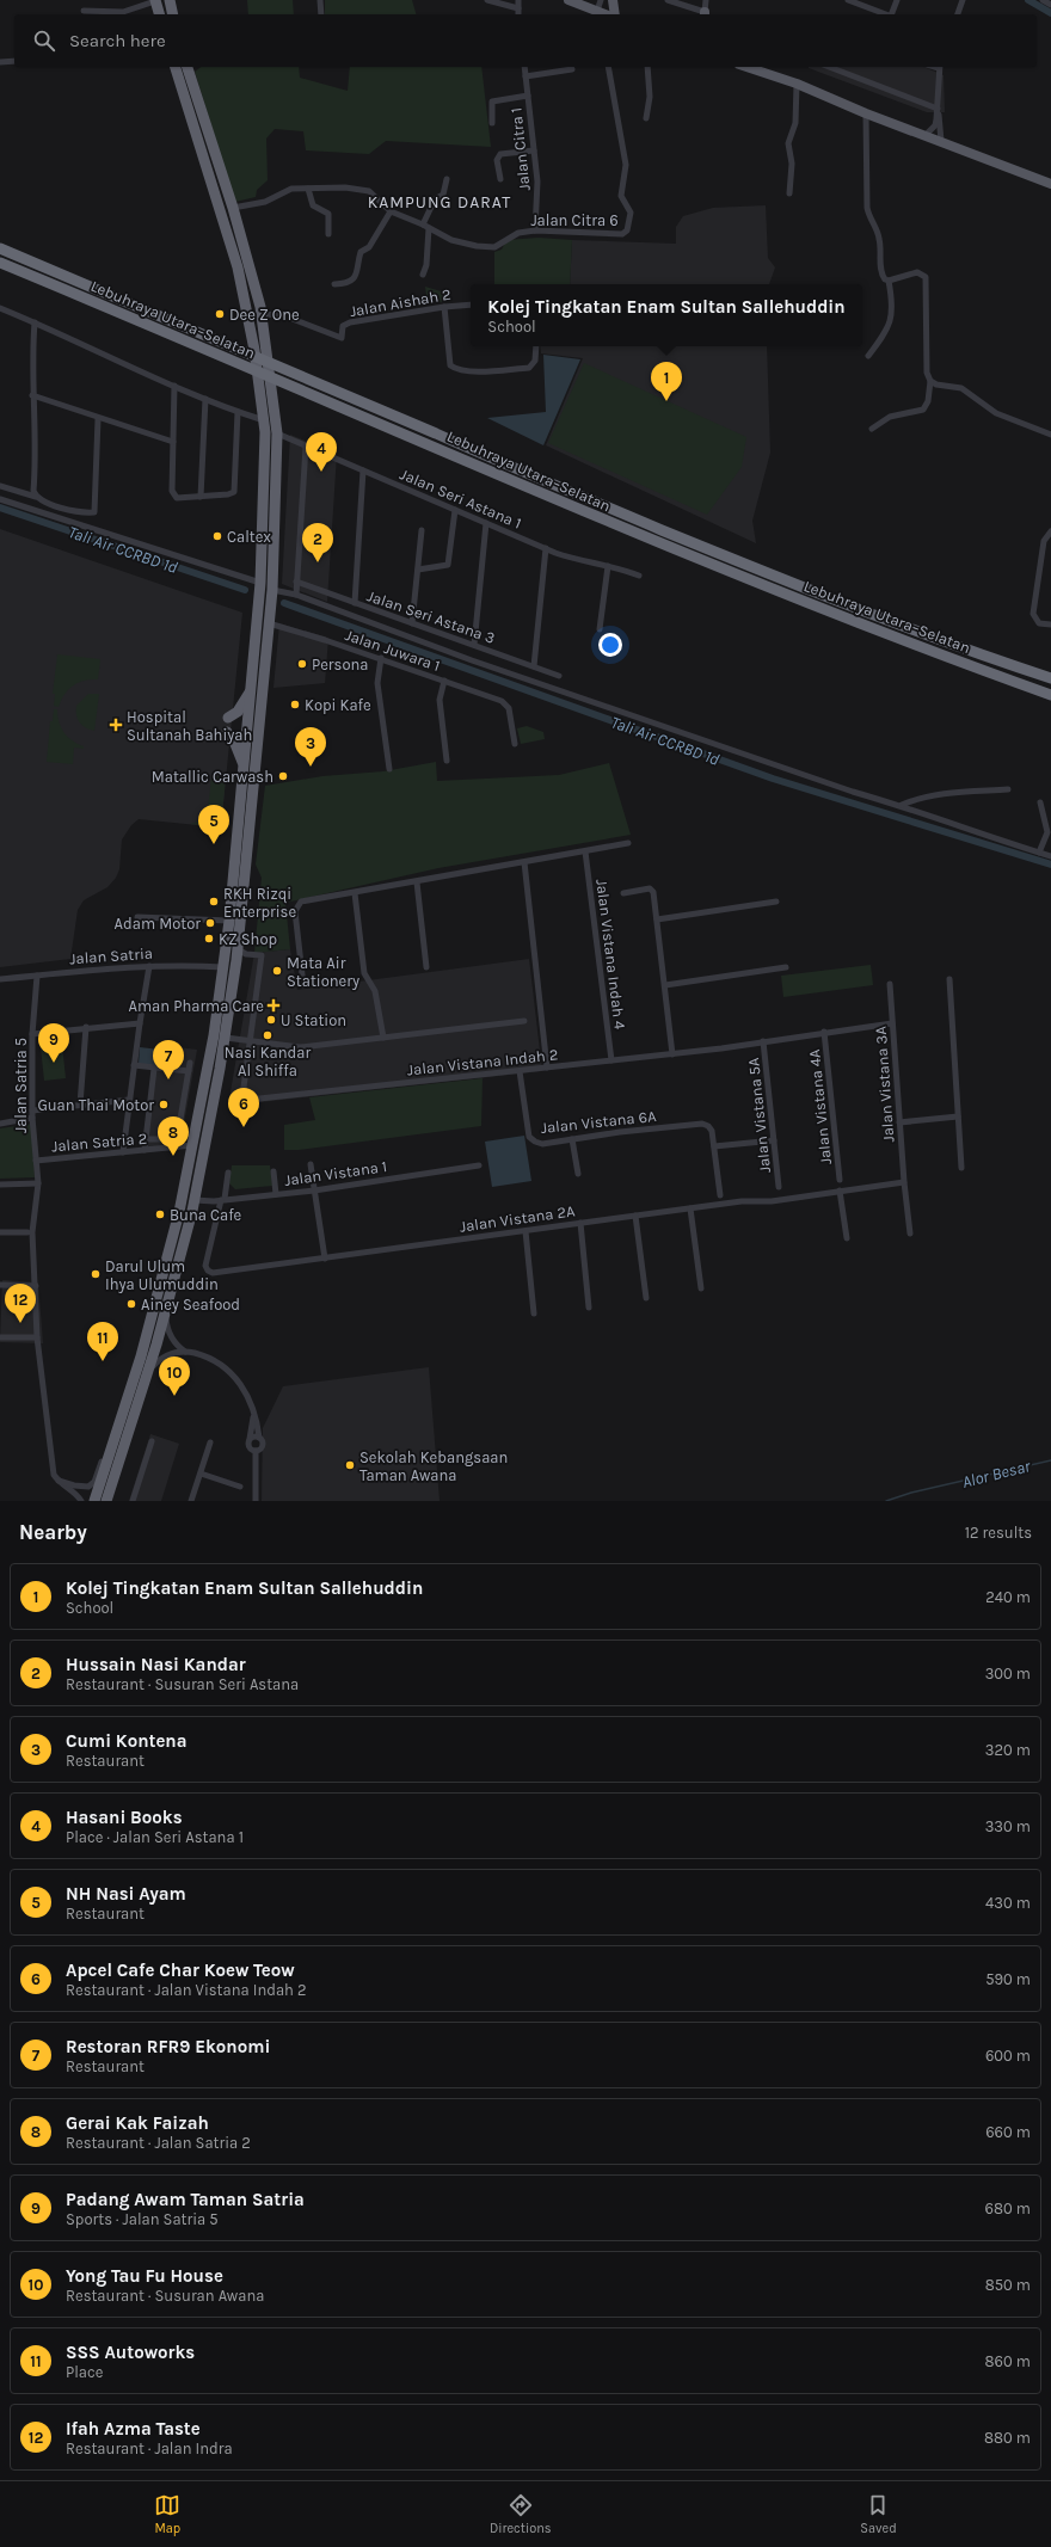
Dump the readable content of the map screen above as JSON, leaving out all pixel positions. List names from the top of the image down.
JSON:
{
  "streets": {
    "highway": ["Lebuhraya Utara–Selatan"],
    "street": [
      "Jalan Citra 1",
      "Jalan Citra 6",
      "Jalan Aishah 2",
      "Jalan Seri Astana 1",
      "Jalan Seri Astana 3",
      "Jalan Juwara 1",
      "Jalan Vistana Indah 4",
      "Jalan Satria",
      "Jalan Vistana Indah 2",
      "Jalan Vistana 3A",
      "Jalan Satria 5",
      "Jalan Vistana 4A",
      "Jalan Vistana 5A",
      "Jalan Vistana 6A",
      "Jalan Satria 2",
      "Jalan Vistana 1",
      "Jalan Vistana 2A"
    ]
  },
  "crossings": [
    ["Jalan Citra 1", "Jalan Citra 6"],
    ["Jalan Vistana Indah 4", "Jalan Vistana Indah 2"],
    ["Jalan Satria", "Jalan Satria 5"],
    ["Jalan Vistana Indah 2", "Jalan Vistana 3A"],
    ["Jalan Vistana Indah 2", "Jalan Vistana 4A"],
    ["Jalan Vistana Indah 2", "Jalan Vistana 5A"],
    ["Jalan Vistana Indah 2", "Jalan Vistana 6A"],
    ["Jalan Vistana 3A", "Jalan Vistana 2A"],
    ["Jalan Satria 5", "Jalan Satria 2"],
    ["Jalan Vistana 1", "Jalan Vistana 2A"]
  ],
  "districts": ["KAMPUNG DARAT"],
  "water": ["Tali Air CCRBD 1d", "Alor Besar"],
  "places": {
    "other": [
      "Dee Z One",
      "Caltex",
      "Persona",
      "Kopi Kafe",
      "Matallic Carwash",
      "RKH Rizqi Enterprise",
      "Adam Motor",
      "KZ Shop",
      "Mata Air Stationery",
      "U Station",
      "Nasi Kandar Al Shiffa",
      "Guan Thai Motor",
      "Buna Cafe",
      "Darul Ulum Ihya Ulumuddin",
      "Ainey Seafood",
      "Sekolah Kebangsaan Taman Awana"
    ],
    "health": ["Hospital Sultanah Bahiyah", "Aman Pharma Care"]
  },
  "page": {
    "search": "Search here",
    "popup": ["Kolej Tingkatan Enam Sultan Sallehuddin", "School"],
    "pins": [
      "1",
      "4",
      "2",
      "3",
      "5",
      "9",
      "7",
      "6",
      "8",
      "12",
      "11",
      "10"
    ],
    "heading": ["Nearby", "12 results"],
    "list": [
      {
        "mark": "1",
        "name": "Kolej Tingkatan Enam Sultan Sallehuddin",
        "note": "School",
        "value": "240 m"
      },
      {
        "mark": "2",
        "name": "Hussain Nasi Kandar",
        "note": "Restaurant · Susuran Seri Astana",
        "value": "300 m"
      },
      {
        "mark": "3",
        "name": "Cumi Kontena",
        "note": "Restaurant",
        "value": "320 m"
      },
      {
        "mark": "4",
        "name": "Hasani Books",
        "note": "Place · Jalan Seri Astana 1",
        "value": "330 m"
      },
      {
        "mark": "5",
        "name": "NH Nasi Ayam",
        "note": "Restaurant",
        "value": "430 m"
      },
      {
        "mark": "6",
        "name": "Apcel Cafe Char Koew Teow",
        "note": "Restaurant · Jalan Vistana Indah 2",
        "value": "590 m"
      },
      {
        "mark": "7",
        "name": "Restoran RFR9 Ekonomi",
        "note": "Restaurant",
        "value": "600 m"
      },
      {
        "mark": "8",
        "name": "Gerai Kak Faizah",
        "note": "Restaurant · Jalan Satria 2",
        "value": "660 m"
      },
      {
        "mark": "9",
        "name": "Padang Awam Taman Satria",
        "note": "Sports · Jalan Satria 5",
        "value": "680 m"
      },
      {
        "mark": "10",
        "name": "Yong Tau Fu House",
        "note": "Restaurant · Susuran Awana",
        "value": "850 m"
      },
      {
        "mark": "11",
        "name": "SSS Autoworks",
        "note": "Place",
        "value": "860 m"
      },
      {
        "mark": "12",
        "name": "Ifah Azma Taste",
        "note": "Restaurant · Jalan Indra",
        "value": "880 m"
      }
    ],
    "nav": ["Map", "Directions", "Saved"]
  }
}
